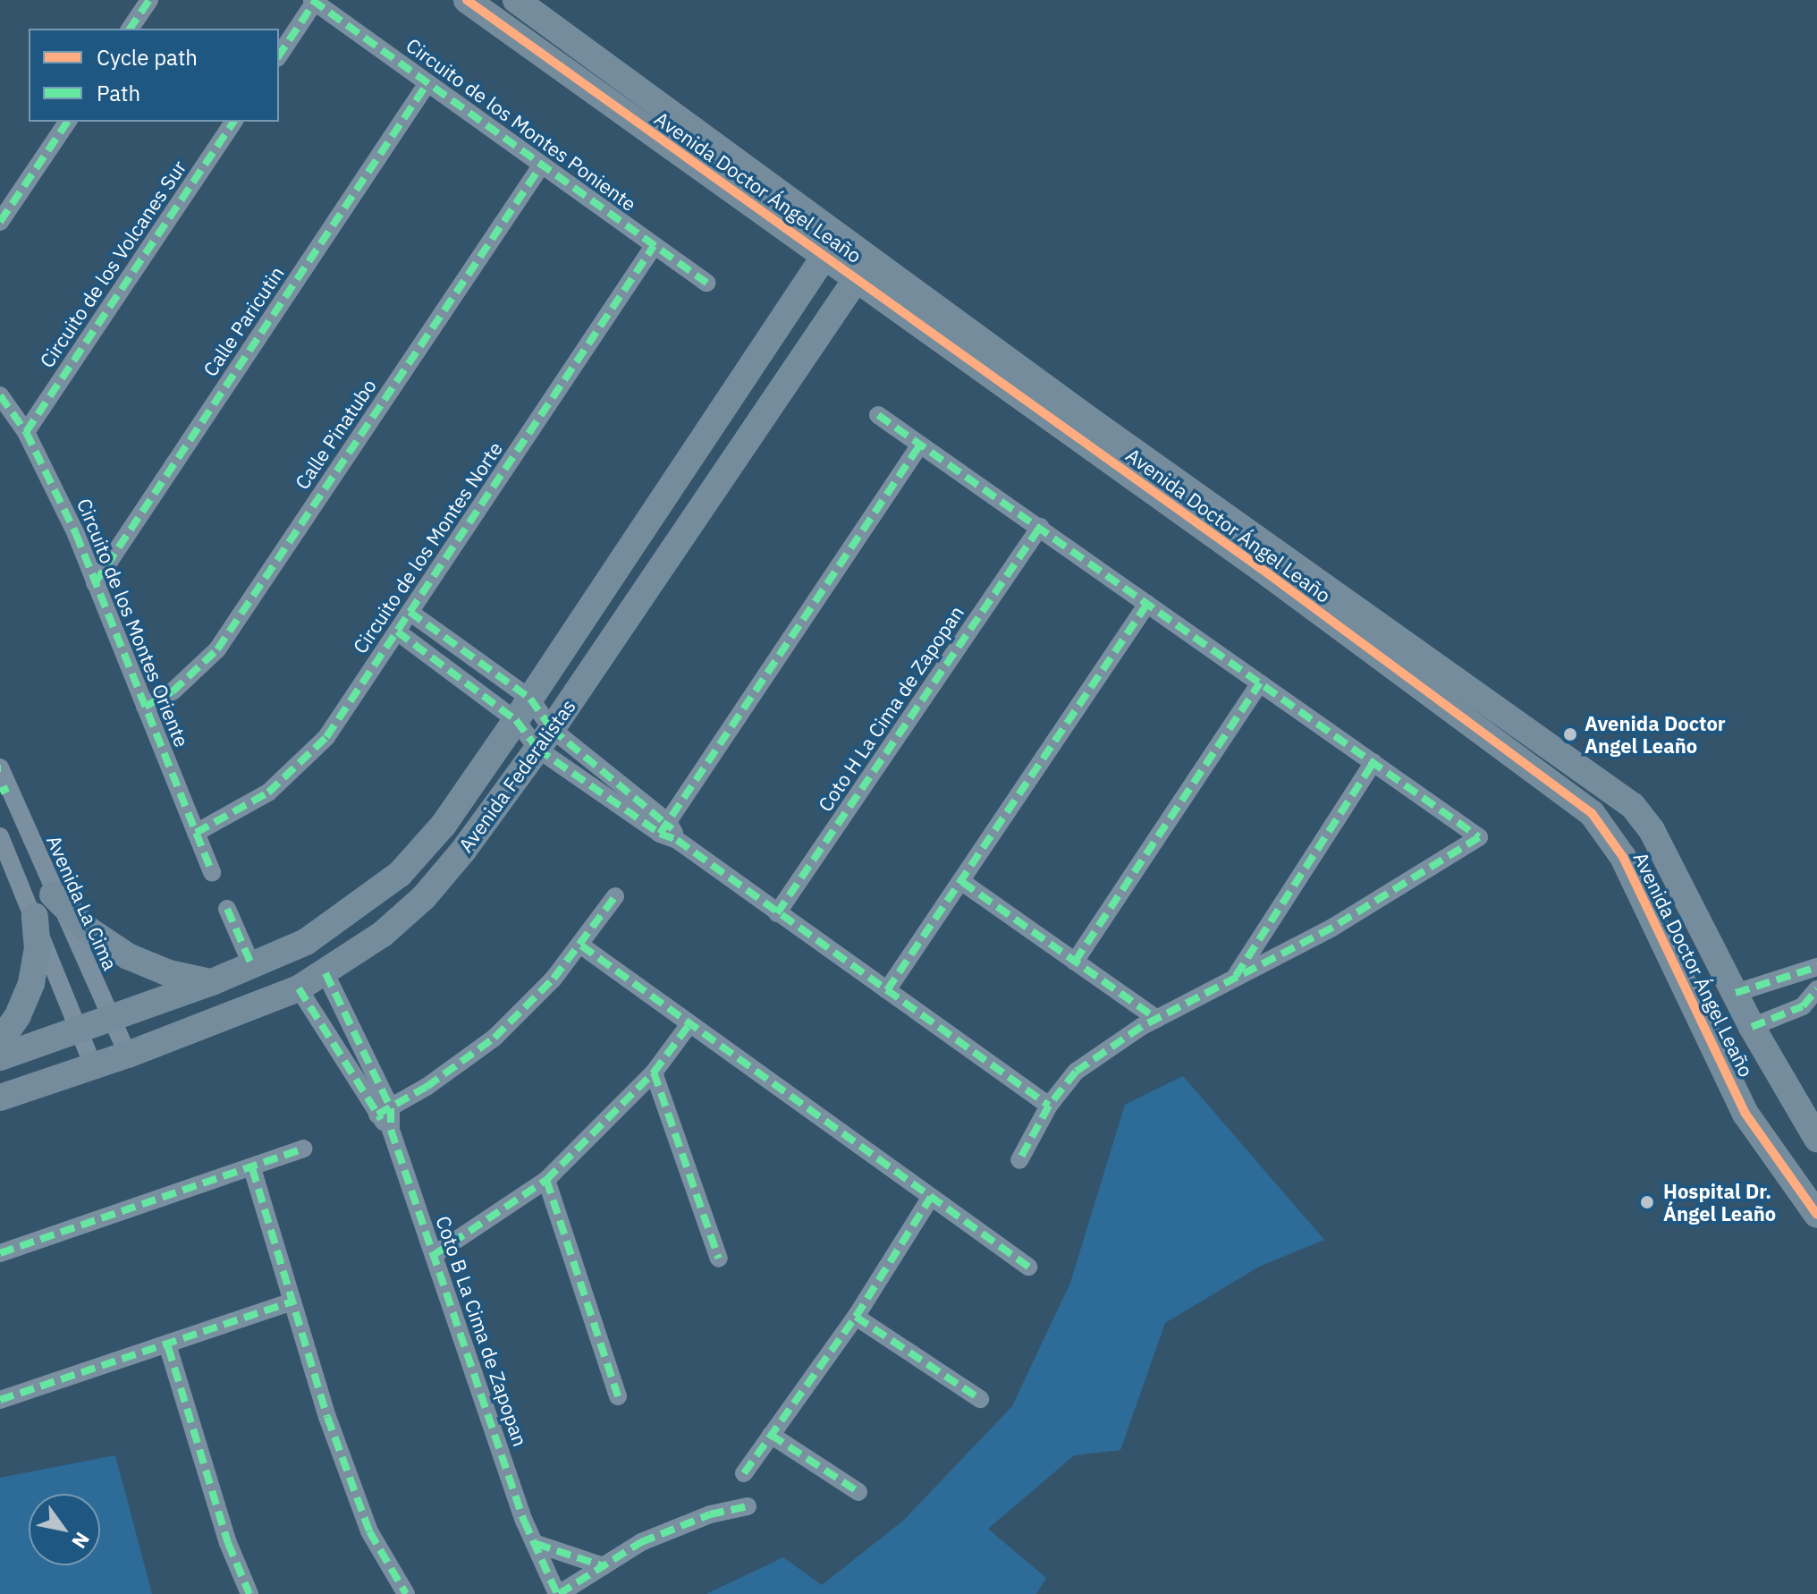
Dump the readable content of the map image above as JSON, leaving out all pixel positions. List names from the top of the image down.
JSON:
{
  "streets": {
    "street": [
      "Circuito de los Montes Poniente",
      "Avenida Doctor Ángel Leaño",
      "Circuito de los Volcanes Sur",
      "Calle Paricutin",
      "Calle Pinatubo",
      "Circuito de los Montes Norte",
      "Circuito de los Montes Oriente",
      "Coto H La Cima de Zapopan",
      "Avenida Federalistas",
      "Avenida La Cima",
      "Coto B La Cima de Zapopan"
    ]
  },
  "crossings": [
    ["Circuito de los Montes Poniente", "Calle Paricutin"],
    ["Circuito de los Montes Poniente", "Calle Pinatubo"],
    ["Circuito de los Montes Poniente", "Circuito de los Montes Norte"],
    ["Avenida Doctor Ángel Leaño", "Avenida Federalistas"],
    ["Circuito de los Volcanes Sur", "Circuito de los Montes Oriente"],
    ["Calle Paricutin", "Circuito de los Montes Oriente"],
    ["Calle Pinatubo", "Circuito de los Montes Oriente"],
    ["Circuito de los Montes Norte", "Circuito de los Montes Oriente"],
    ["Avenida Federalistas", "Avenida La Cima"],
    ["Avenida Federalistas", "Coto B La Cima de Zapopan"]
  ],
  "places": ["Avenida Doctor Angel Leaño", "Hospital Dr. Ángel Leaño"],
  "legend": ["Cycle path", "Path"],
  "north": "bottom right"
}
